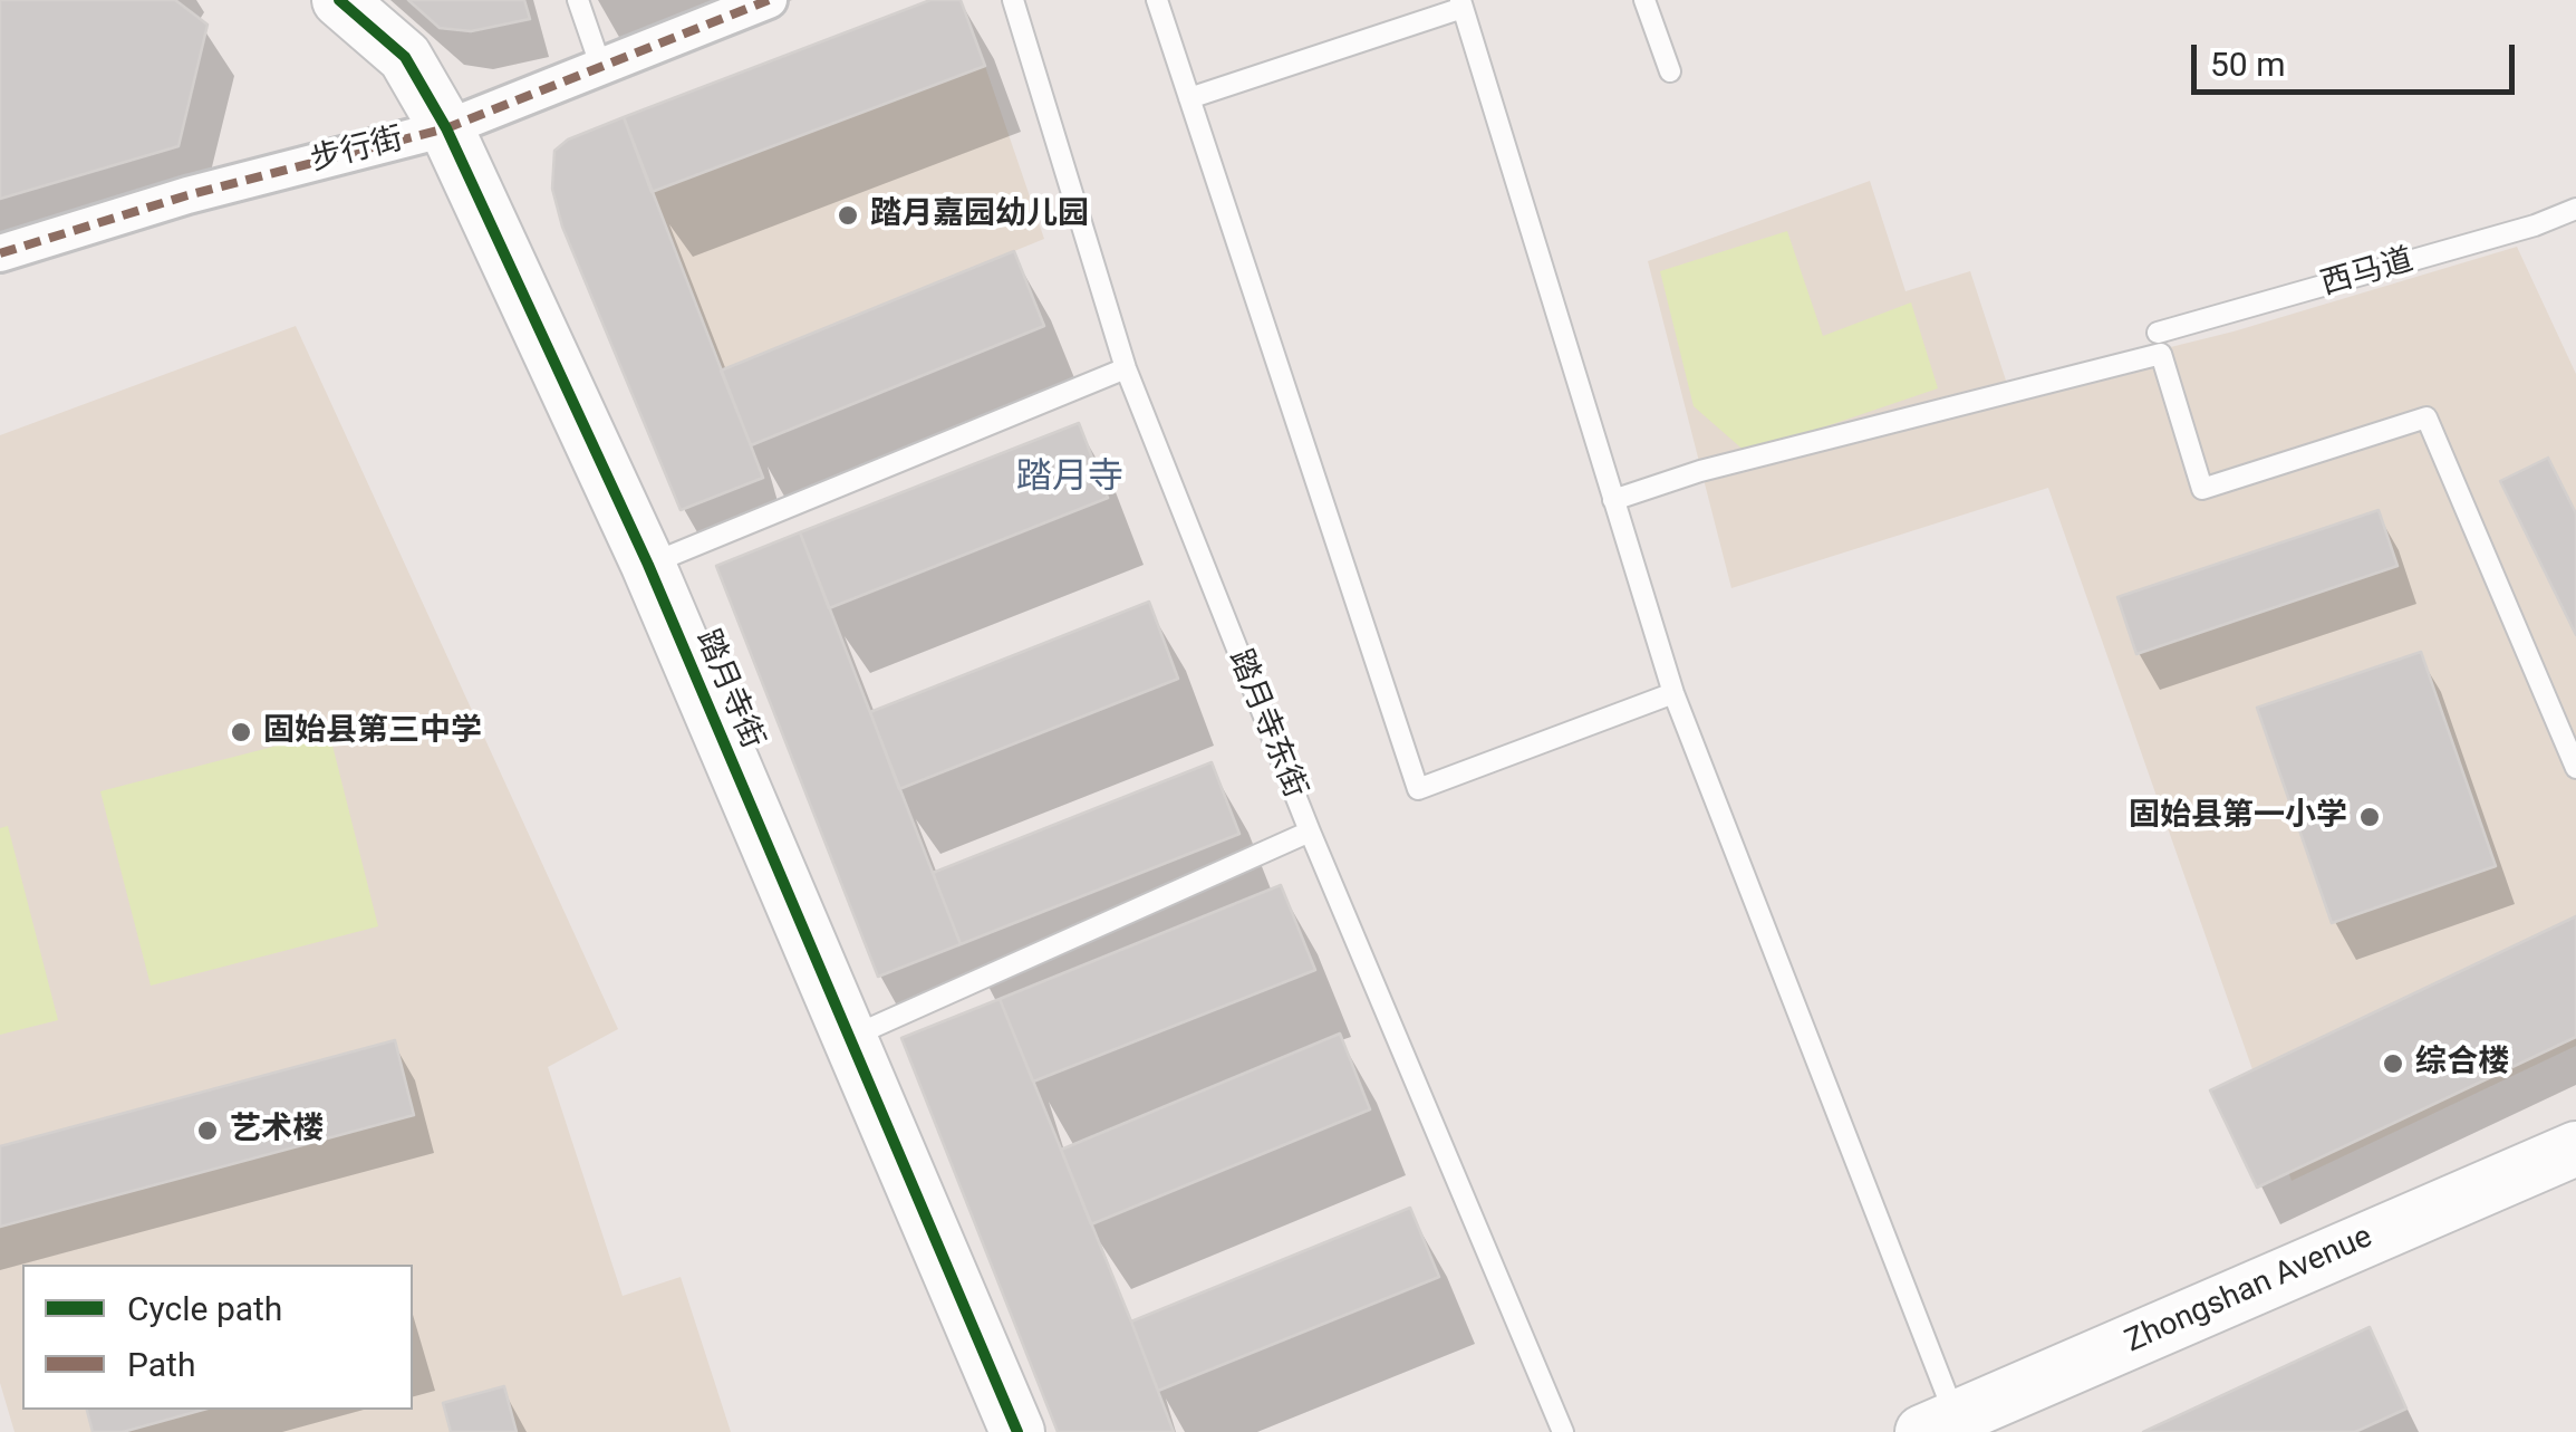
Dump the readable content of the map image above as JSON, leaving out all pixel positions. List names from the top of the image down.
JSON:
{
  "streets": {
    "street": ["步行街", "踏月寺街", "Zhongshan Avenue"],
    "lane": ["西马道", "踏月寺东街"]
  },
  "crossings": [
    ["步行街", "踏月寺街"]
  ],
  "districts": ["踏月寺"],
  "places": [
    "踏月嘉园幼儿园",
    "固始县第三中学",
    "固始县第一小学",
    "综合楼",
    "艺术楼"
  ],
  "legend": ["Cycle path", "Path"],
  "scale_bar": "50 m"
}
